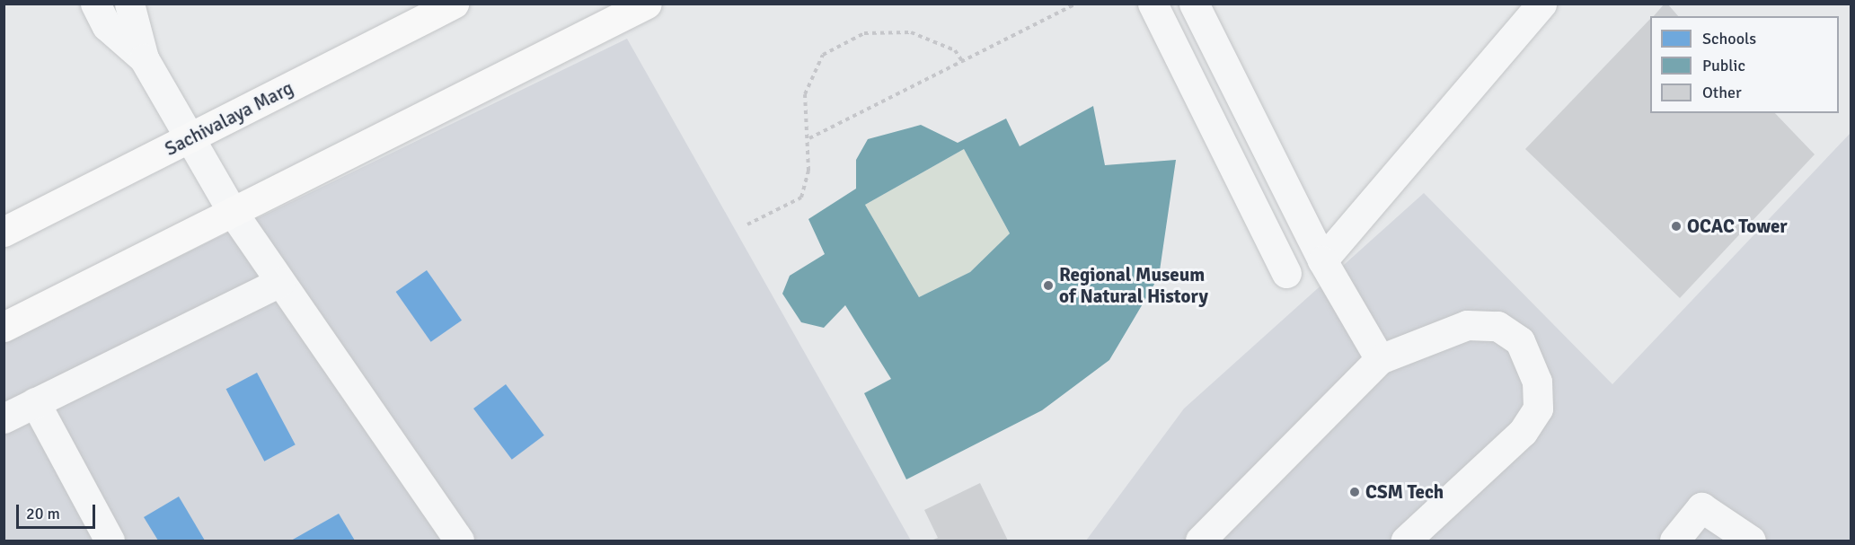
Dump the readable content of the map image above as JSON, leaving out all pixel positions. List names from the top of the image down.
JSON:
{
  "streets": {
    "main road": ["Sachivalaya Marg"]
  },
  "places": ["OCAC Tower", "Regional Museum of Natural History", "CSM Tech"],
  "legend": ["Schools", "Public", "Other"],
  "scale_bar": "20 m"
}
